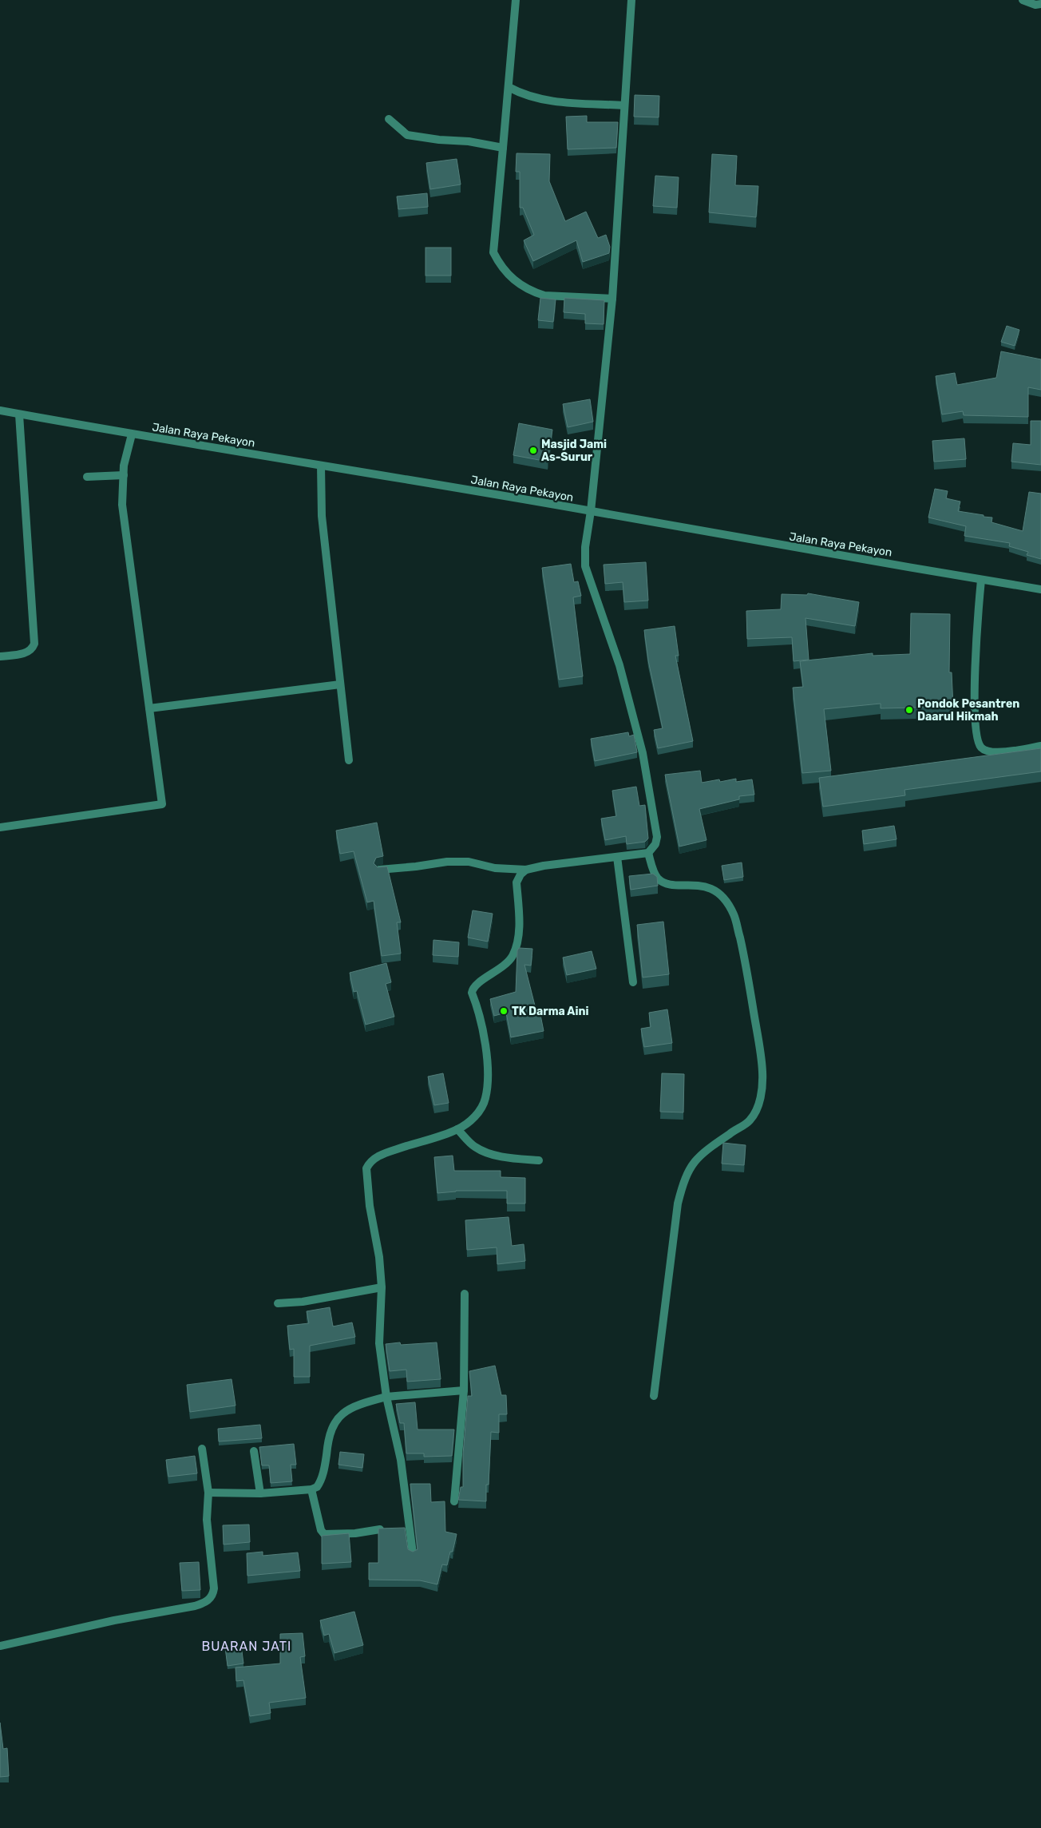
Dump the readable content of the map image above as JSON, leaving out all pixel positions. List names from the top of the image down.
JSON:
{
  "streets": {
    "street": ["Jalan Raya Pekayon"]
  },
  "districts": ["BUARAN JATI"],
  "places": ["Masjid Jami As-Surur", "Pondok Pesantren Daarul Hikmah", "TK Darma Aini"]
}
